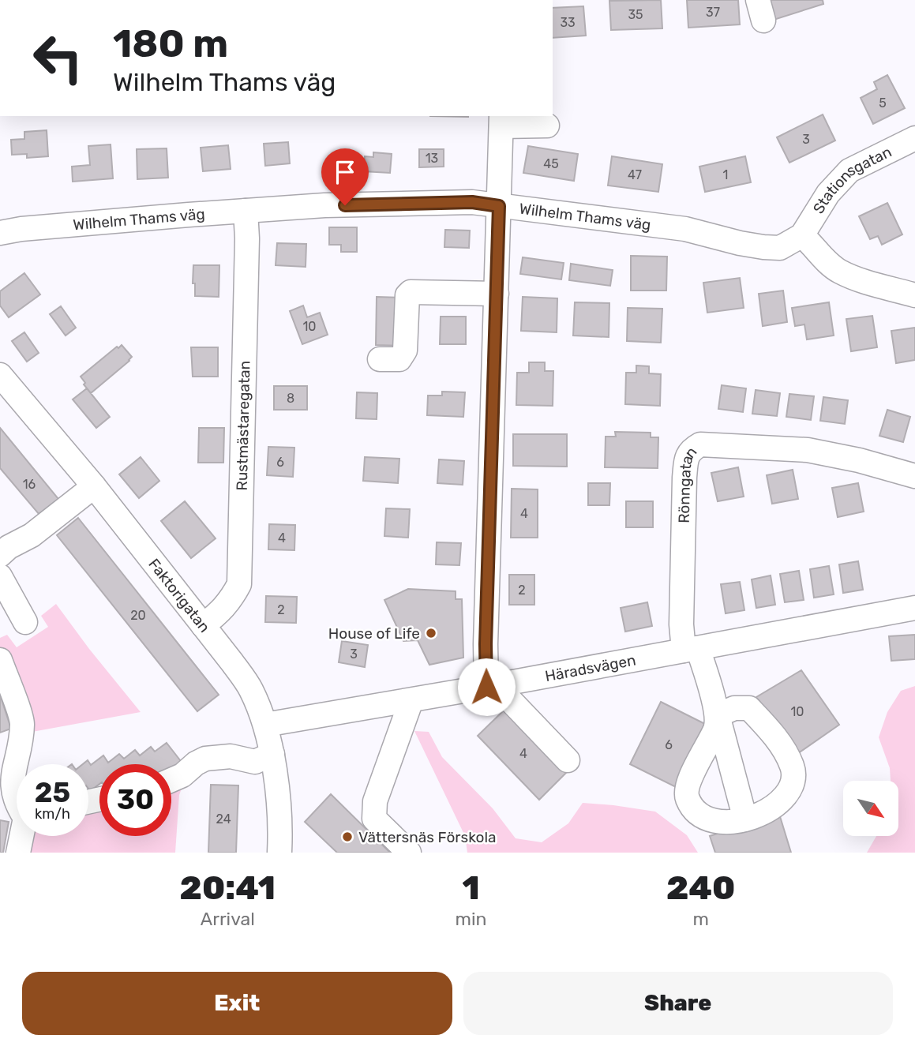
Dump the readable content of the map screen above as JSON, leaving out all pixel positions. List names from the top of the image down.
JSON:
{
  "streets": {
    "street": [
      "Stationsgatan",
      "Wilhelm Thams väg",
      "Rustmästaregatan",
      "Rönngatan",
      "Faktorigatan",
      "Häradsvägen"
    ]
  },
  "crossings": [
    ["Stationsgatan", "Wilhelm Thams väg"],
    ["Wilhelm Thams väg", "Rustmästaregatan"],
    ["Rustmästaregatan", "Faktorigatan"],
    ["Rönngatan", "Häradsvägen"],
    ["Faktorigatan", "Häradsvägen"]
  ],
  "places": ["House of Life", "Vättersnäs Förskola"],
  "house_numbers": [
    "37",
    "35",
    "33",
    "5",
    "3",
    "13",
    "45",
    "47",
    "1",
    "10",
    "8",
    "6",
    "16",
    "4",
    "4",
    "2",
    "2",
    "20",
    "3",
    "10",
    "6",
    "4",
    "24"
  ],
  "north": "bottom right",
  "page": {
    "turn": ["180 m", "Wilhelm Thams väg"],
    "speed": "25 km/h",
    "limit": "30",
    "eta": [
      "20:41",
      "Arrival",
      "1",
      "min",
      "240",
      "m"
    ],
    "buttons": ["Exit", "Share"]
  }
}
